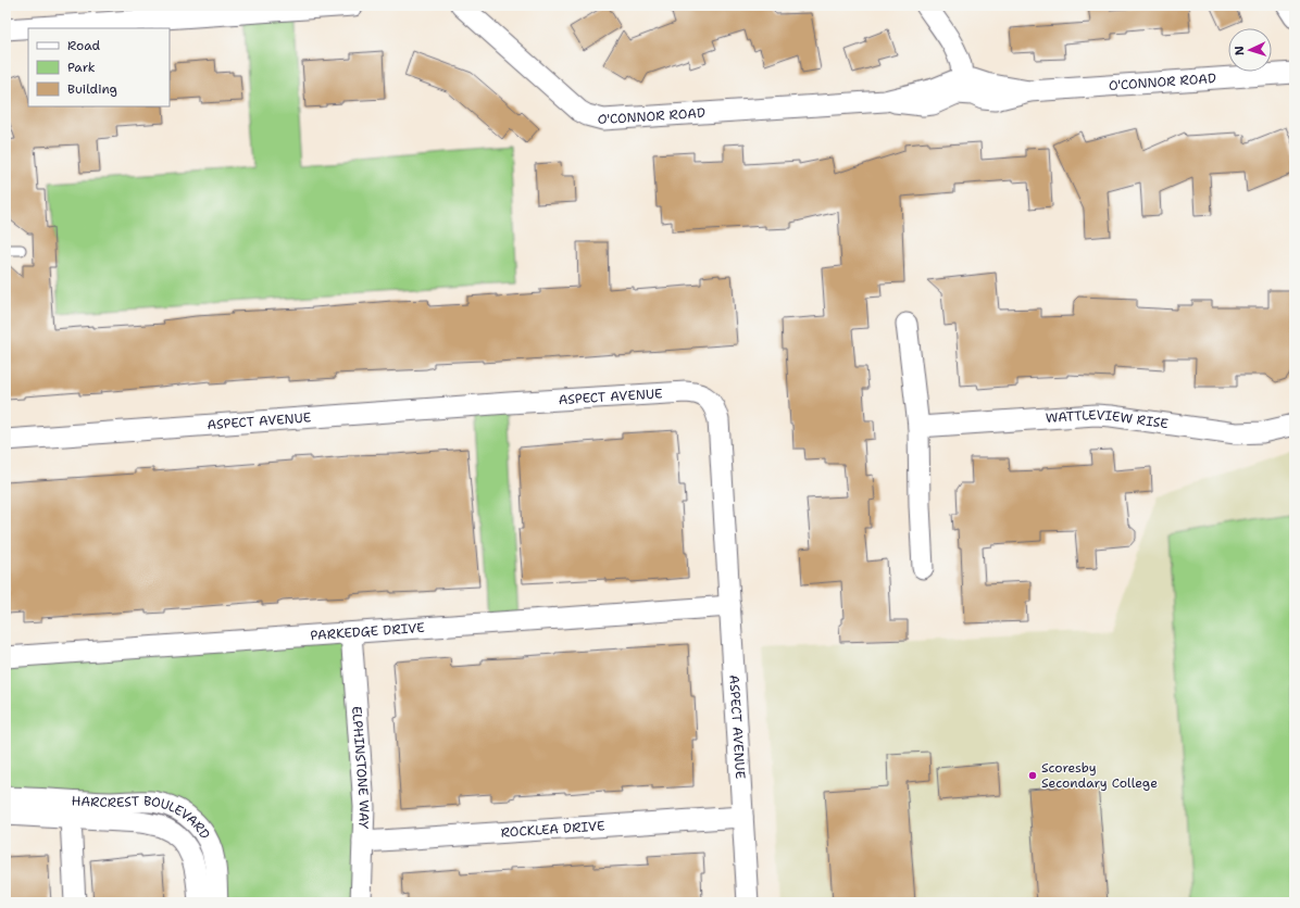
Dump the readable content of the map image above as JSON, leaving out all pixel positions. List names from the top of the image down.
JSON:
{
  "streets": {
    "street": [
      "O'CONNOR ROAD",
      "ASPECT AVENUE",
      "WATTLEVIEW RISE",
      "PARKEDGE DRIVE",
      "ELPHINSTONE WAY",
      "HARCREST BOULEVARD",
      "ROCKLEA DRIVE"
    ]
  },
  "crossings": [
    ["ASPECT AVENUE", "PARKEDGE DRIVE"],
    ["ASPECT AVENUE", "ROCKLEA DRIVE"],
    ["PARKEDGE DRIVE", "ELPHINSTONE WAY"],
    ["ELPHINSTONE WAY", "ROCKLEA DRIVE"]
  ],
  "places": ["Scoresby Secondary College"],
  "legend": ["Road", "Park", "Building"],
  "north": "left"
}
